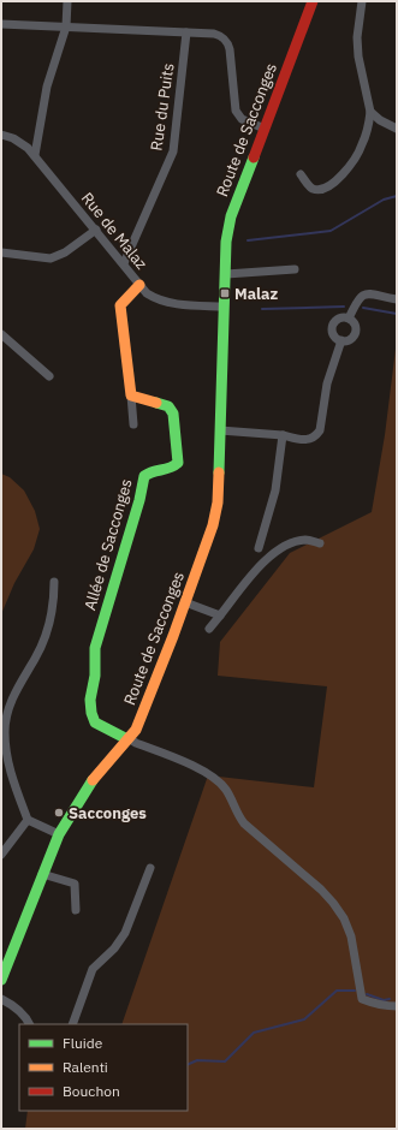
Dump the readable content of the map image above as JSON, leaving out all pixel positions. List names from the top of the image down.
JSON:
{
  "streets": {
    "street": [
      "Rue du Puits",
      "Route de Sacconges",
      "Rue de Malaz",
      "Allée de Sacconges"
    ]
  },
  "crossings": [
    ["Rue du Puits", "Rue de Malaz"],
    ["Route de Sacconges", "Rue de Malaz"],
    ["Route de Sacconges", "Allée de Sacconges"]
  ],
  "places": {
    "transit": ["Malaz"],
    "other": ["Sacconges"]
  },
  "legend": ["Fluide", "Ralenti", "Bouchon"]
}
